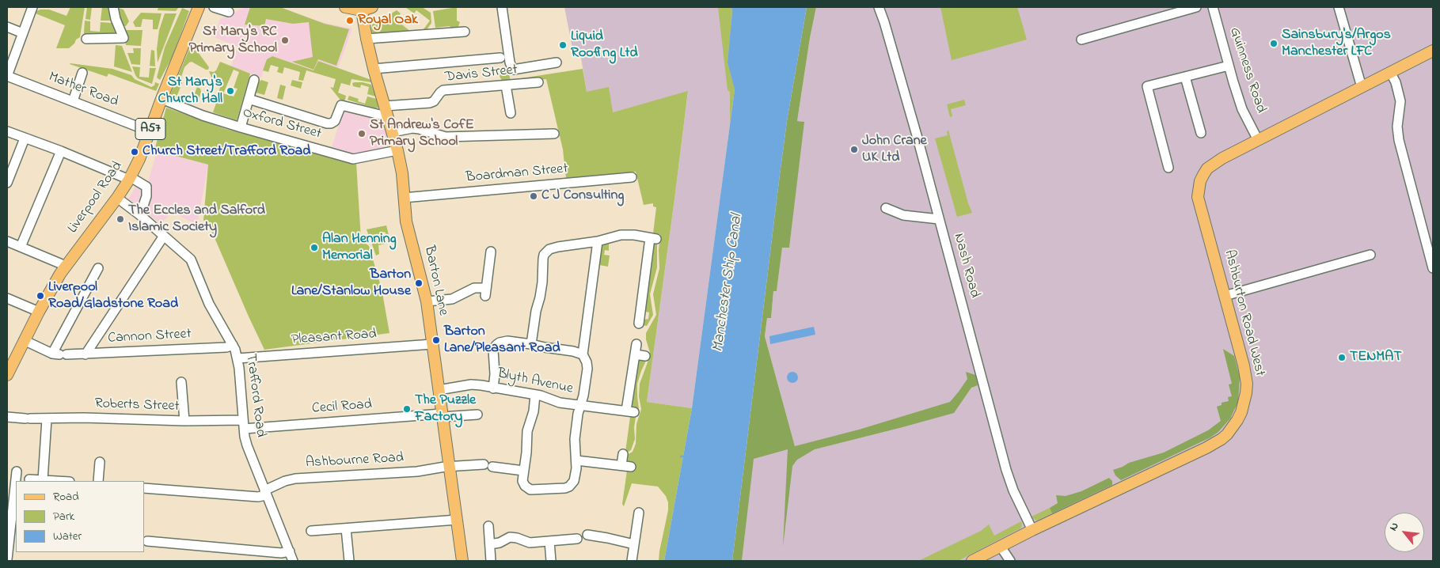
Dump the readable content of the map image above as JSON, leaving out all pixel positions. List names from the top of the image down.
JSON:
{
  "streets": {
    "main road": [
      "A57",
      "Liverpool Road",
      "Barton Lane",
      "Ashburton Road West"
    ],
    "street": [
      "Guinness Road",
      "Davis Street",
      "Mather Road",
      "Oxford Street",
      "Boardman Street",
      "Nash Road",
      "Cannon Street",
      "Pleasant Road",
      "Blyth Avenue",
      "Trafford Road",
      "Roberts Street",
      "Cecil Road",
      "Ashbourne Road"
    ]
  },
  "crossings": [
    ["Guinness Road", "Ashburton Road West"],
    ["Davis Street", "Barton Lane"],
    ["Mather Road", "Liverpool Road"],
    ["Oxford Street", "Liverpool Road"],
    ["Oxford Street", "Barton Lane"],
    ["Boardman Street", "Barton Lane"],
    ["Liverpool Road", "Trafford Road"],
    ["Nash Road", "Ashburton Road West"],
    ["Barton Lane", "Pleasant Road"],
    ["Barton Lane", "Blyth Avenue"],
    ["Barton Lane", "Cecil Road"],
    ["Barton Lane", "Ashbourne Road"],
    ["Cannon Street", "Trafford Road"],
    ["Pleasant Road", "Trafford Road"],
    ["Trafford Road", "Roberts Street"],
    ["Trafford Road", "Cecil Road"],
    ["Trafford Road", "Ashbourne Road"],
    ["Roberts Street", "Cecil Road"]
  ],
  "water": ["Manchester Ship Canal"],
  "places": [
    "Royal Oak",
    "St Mary's RC Primary School",
    "Sainsbury's/Argos Manchester LFC",
    "Liquid Roofing Ltd",
    "St Mary's Church Hall",
    "St Andrew's CofE Primary School",
    "John Crane UK Ltd",
    "Church Street/Trafford Road",
    "C J Consulting",
    "The Eccles and Salford Islamic Society",
    "Alan Henning Memorial",
    "Barton Lane/Stanlow House",
    "Liverpool Road/Gladstone Road",
    "Barton Lane/Pleasant Road",
    "TENMAT",
    "The Puzzle Factory"
  ],
  "legend": ["Road", "Park", "Water"],
  "north": "top left"
}
